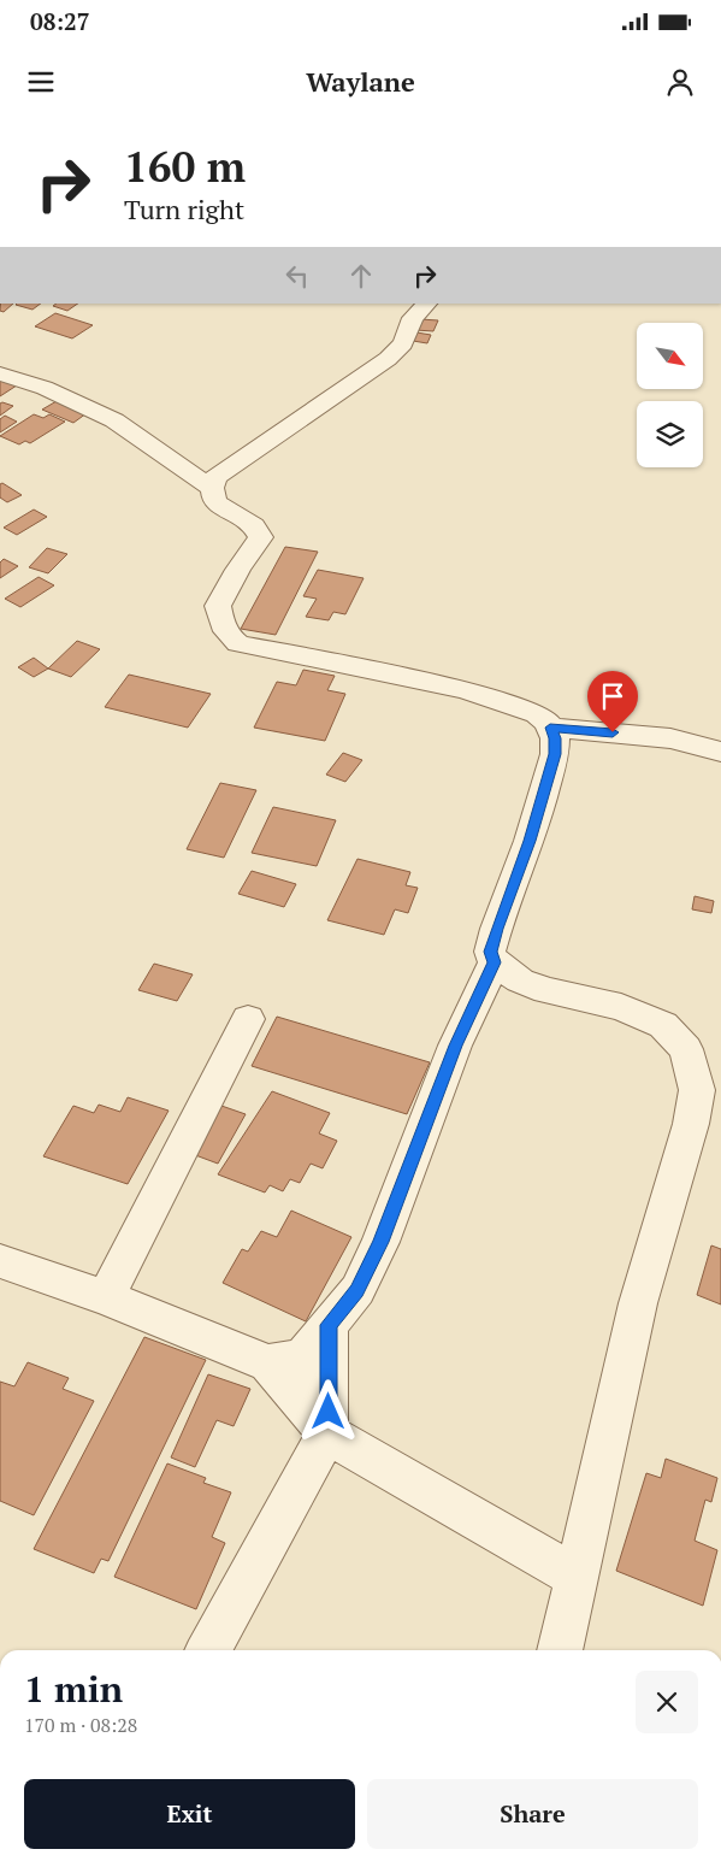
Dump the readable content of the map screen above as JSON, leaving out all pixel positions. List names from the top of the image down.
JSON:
{
  "north": "bottom right",
  "page": {
    "status": "08:27",
    "header": "Waylane",
    "turn": ["160 m", "Turn right"],
    "heading": ["1 min", "170 m · 08:28"],
    "buttons": ["Exit", "Share"]
  }
}
